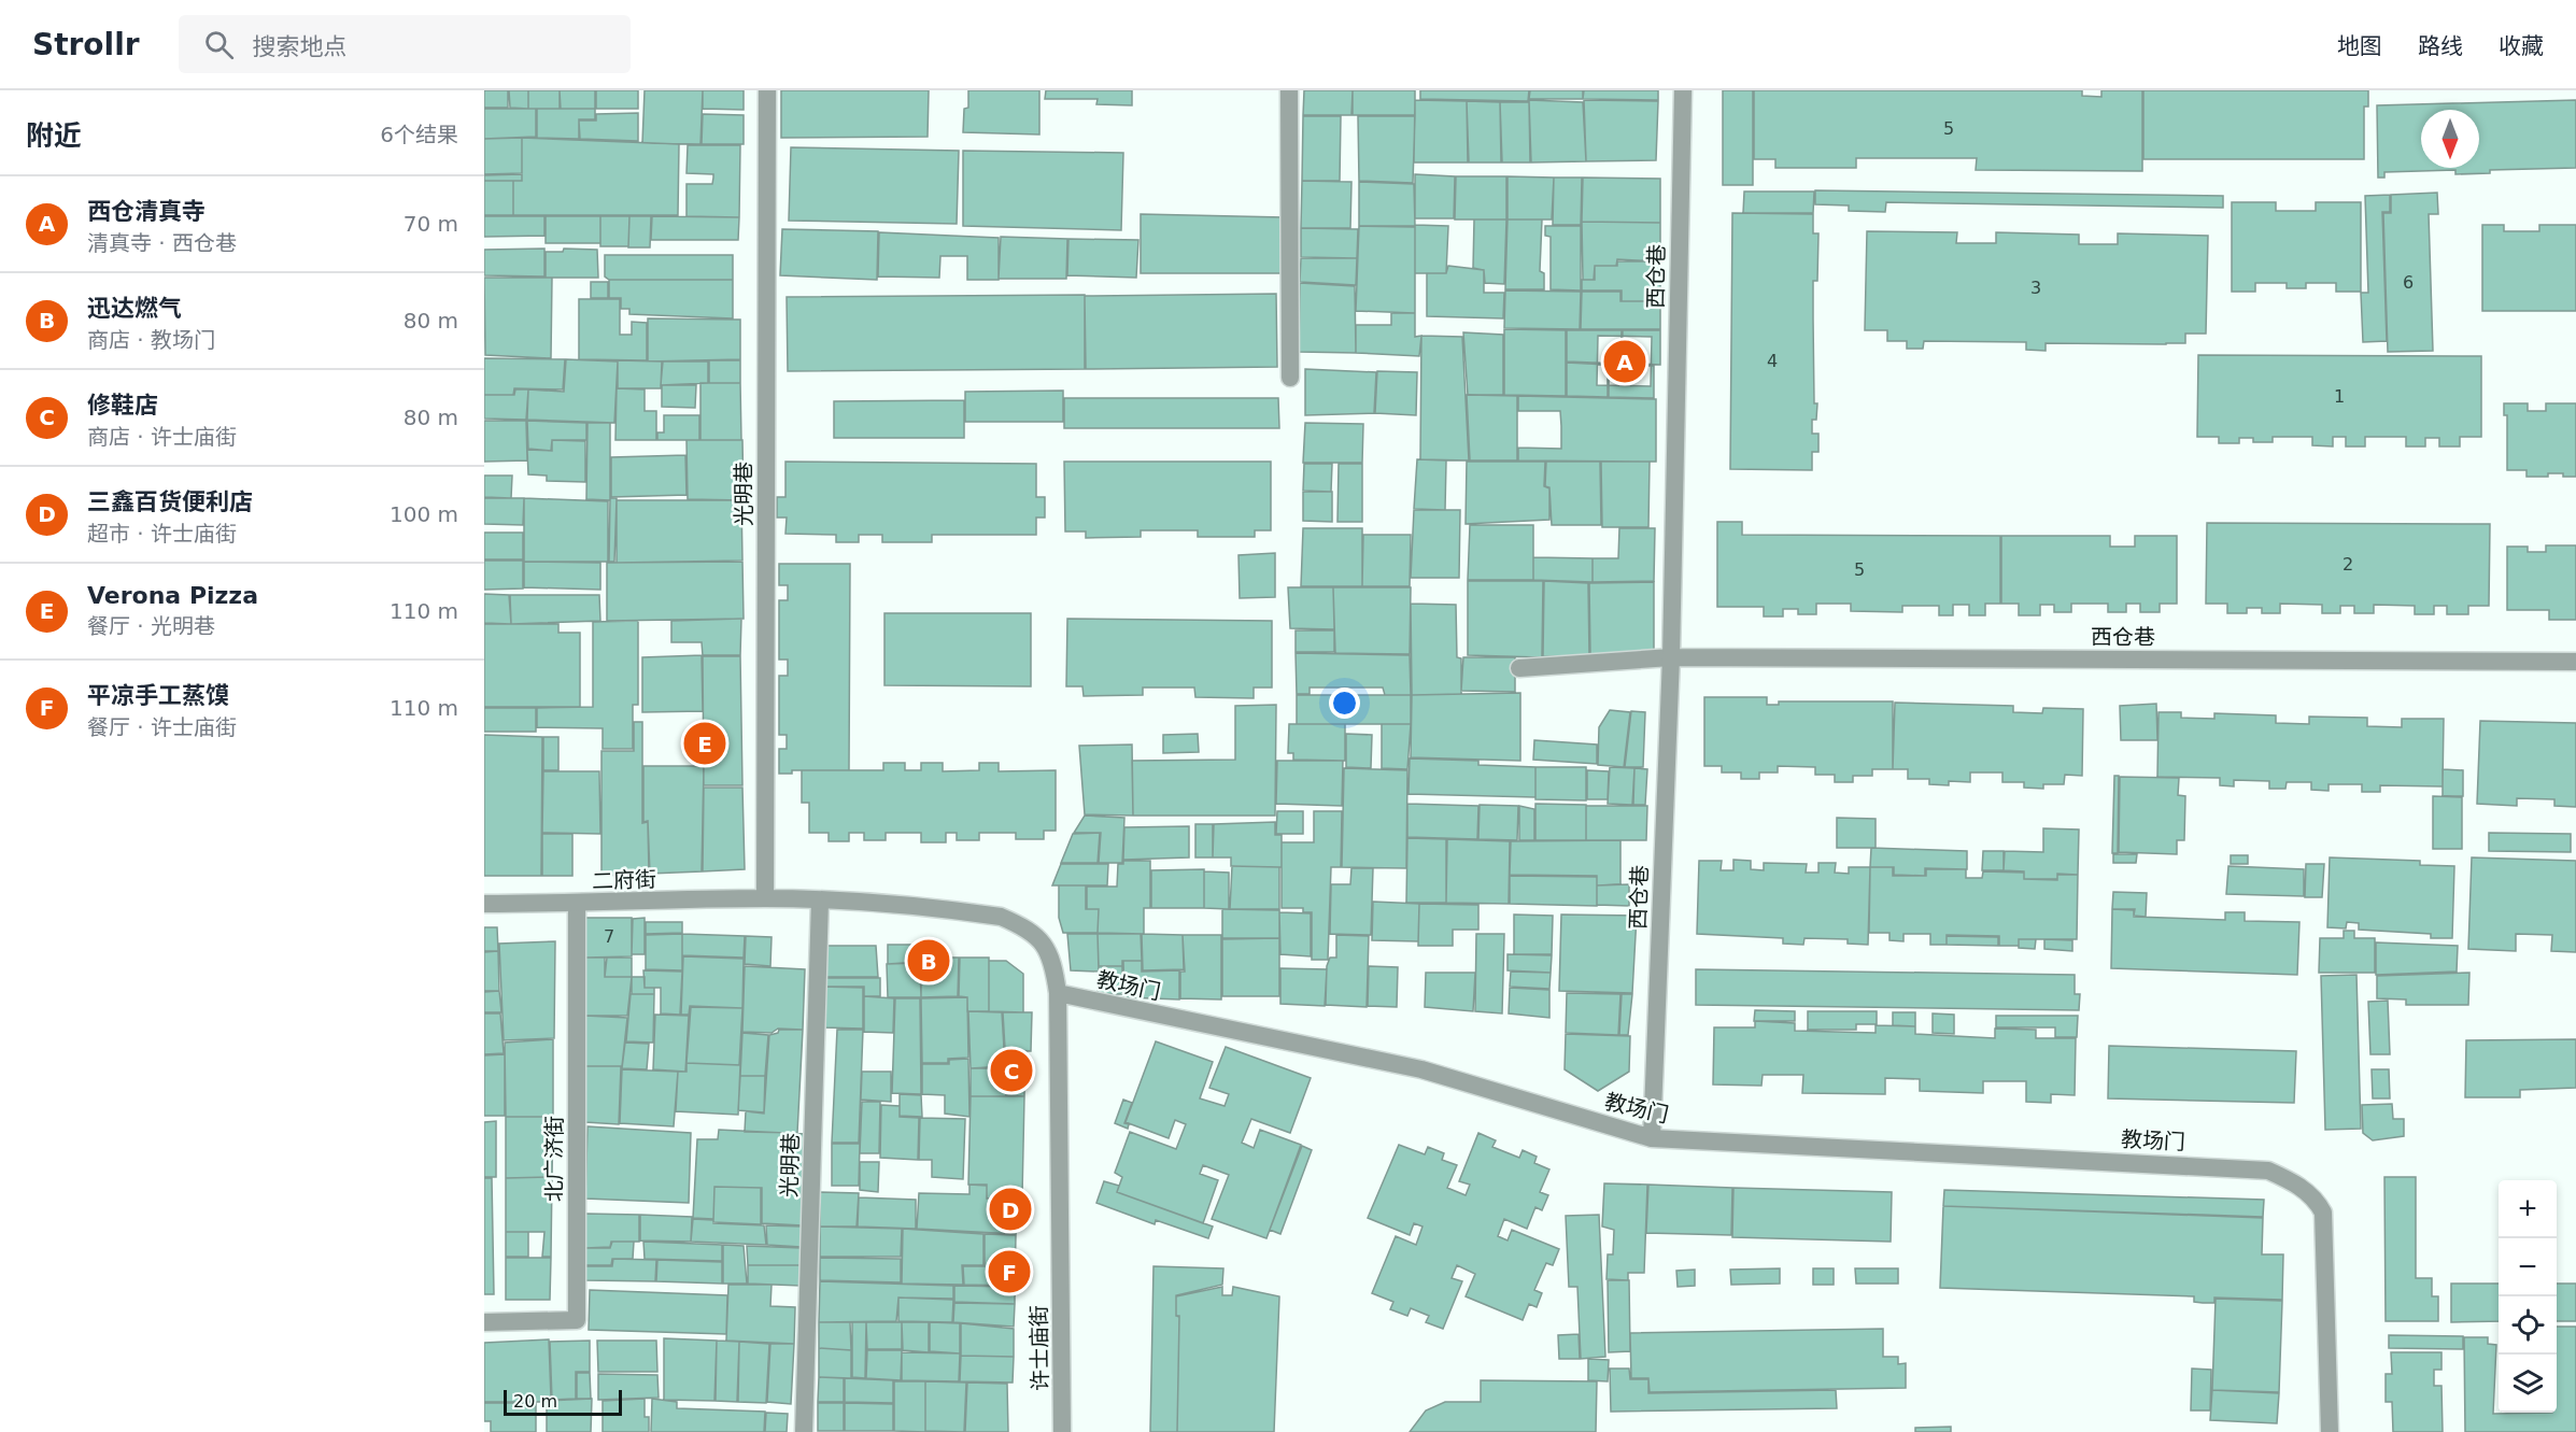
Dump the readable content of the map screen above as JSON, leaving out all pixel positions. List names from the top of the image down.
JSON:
{
  "streets": {
    "street": [
      "西仓巷",
      "光明巷",
      "二府街",
      "教场门",
      "北广济街",
      "许士庙街"
    ]
  },
  "crossings": [
    ["西仓巷", "教场门"],
    ["光明巷", "二府街"],
    ["二府街", "北广济街"],
    ["教场门", "许士庙街"]
  ],
  "house_numbers": [
    "5",
    "6",
    "3",
    "4",
    "1",
    "2",
    "5",
    "7"
  ],
  "scale_bar": "20 m",
  "north": "bottom",
  "page": {
    "header": "Strollr",
    "search": "搜索地点",
    "nav": ["地图", "路线", "收藏"],
    "heading": ["附近", "6个结果"],
    "list": [
      {
        "mark": "A",
        "name": "西仓清真寺",
        "note": "清真寺 · 西仓巷",
        "value": "70 m"
      },
      {
        "mark": "B",
        "name": "迅达燃气",
        "note": "商店 · 教场门",
        "value": "80 m"
      },
      {
        "mark": "C",
        "name": "修鞋店",
        "note": "商店 · 许士庙街",
        "value": "80 m"
      },
      {
        "mark": "D",
        "name": "三鑫百货便利店",
        "note": "超市 · 许士庙街",
        "value": "100 m"
      },
      {
        "mark": "E",
        "name": "Verona Pizza",
        "note": "餐厅 · 光明巷",
        "value": "110 m"
      },
      {
        "mark": "F",
        "name": "平凉手工蒸馍",
        "note": "餐厅 · 许士庙街",
        "value": "110 m"
      }
    ],
    "pins": [
      "A",
      "E",
      "B",
      "C",
      "D",
      "F"
    ],
    "map_buttons": ["+", "−"],
    "scale": "20 m"
  }
}
